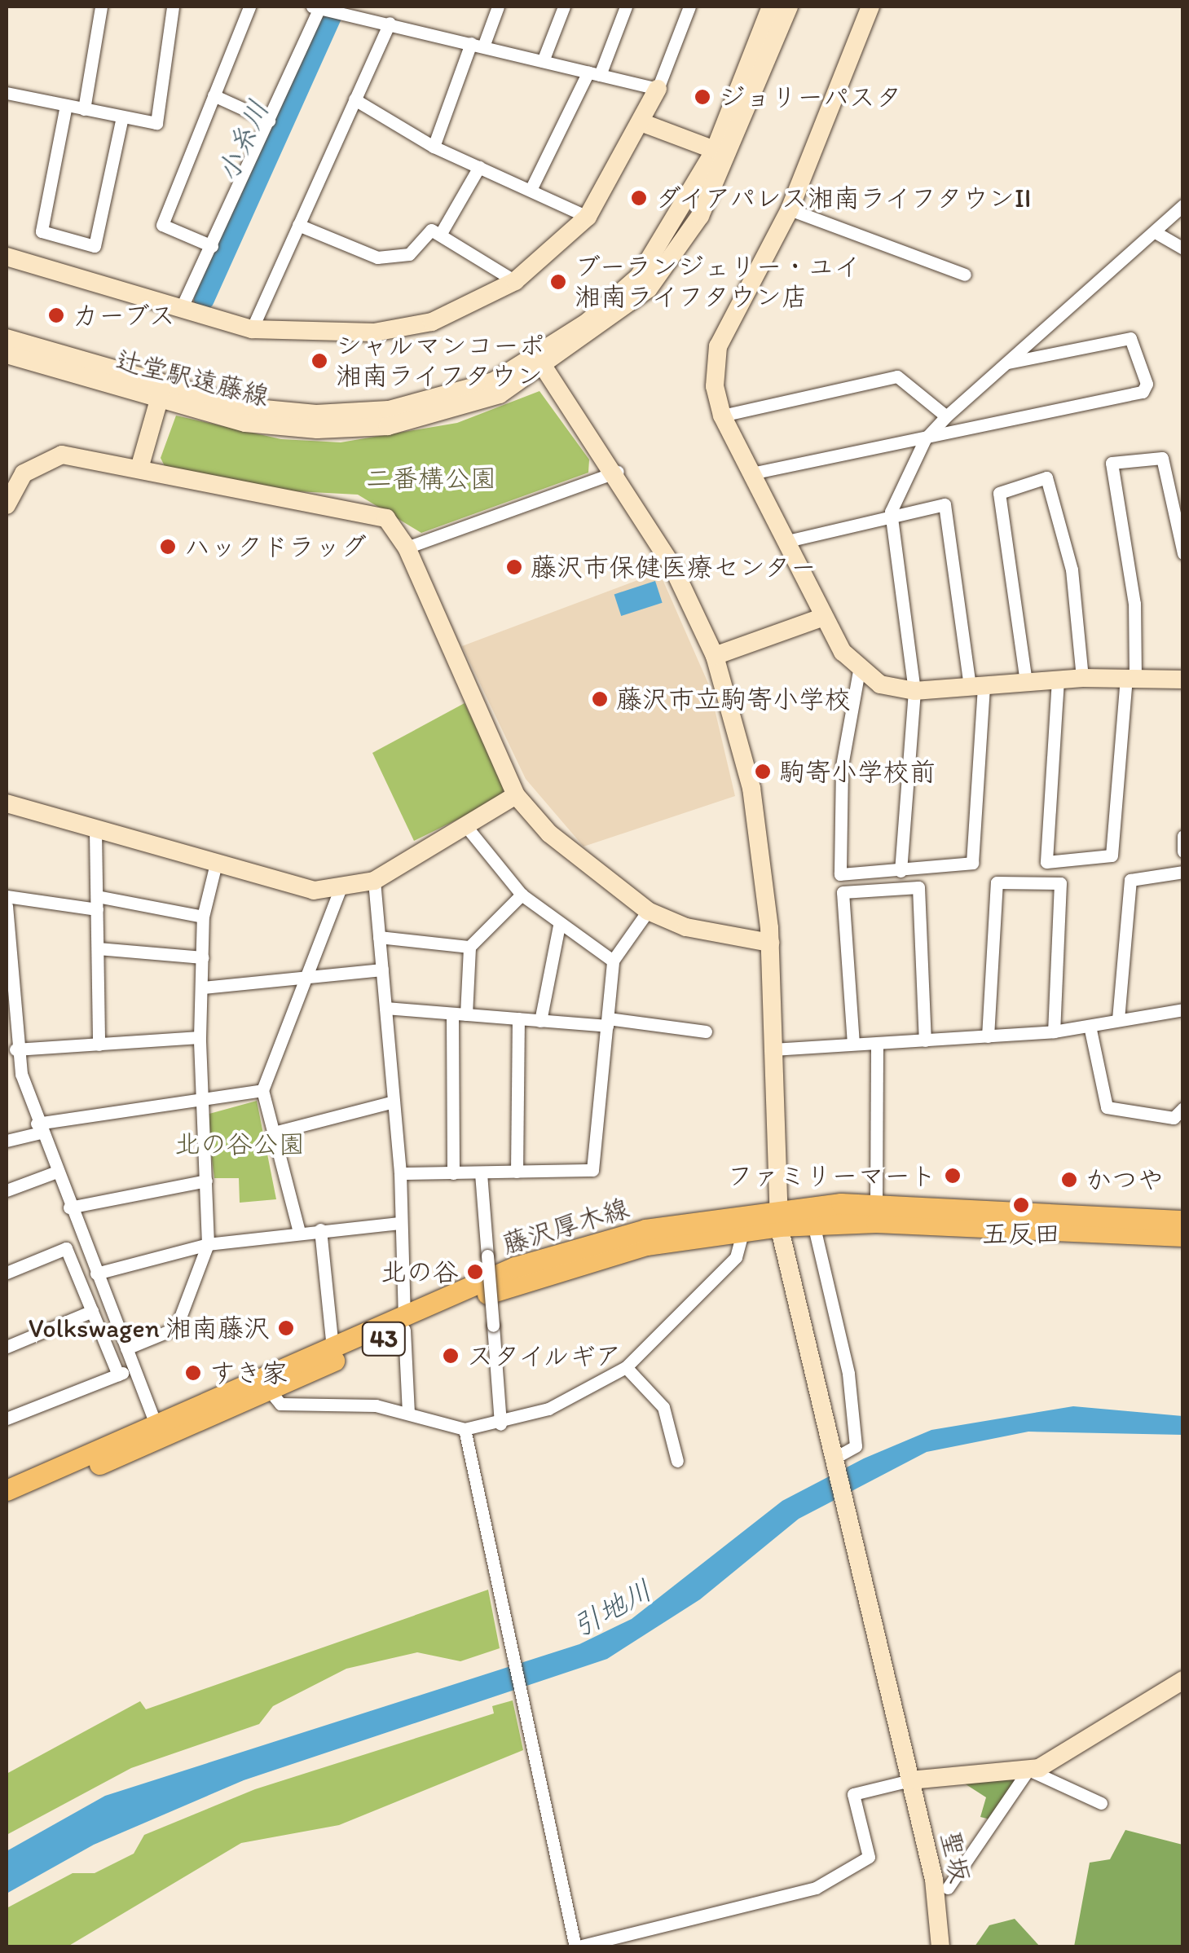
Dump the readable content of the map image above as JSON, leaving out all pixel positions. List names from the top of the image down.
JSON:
{
  "streets": {
    "main road": ["藤沢厚木線", "43"],
    "street": ["辻堂駅遠藤線", "聖坂"]
  },
  "crossings": [
    ["辻堂駅遠藤線", "聖坂"],
    ["藤沢厚木線", "聖坂"]
  ],
  "water": ["小糸川", "引地川"],
  "parks": ["二番構公園", "北の谷公園"],
  "places": [
    "ジョリーパスタ",
    "ダイアパレス湘南ライフタウンII",
    "ブーランジェリー・ユイ 湘南ライフタウン店",
    "カーブス",
    "シャルマンコーポ 湘南ライフタウン",
    "ハックドラッグ",
    "藤沢市保健医療センター",
    "藤沢市立駒寄小学校",
    "駒寄小学校前",
    "ファミリーマート",
    "かつや",
    "五反田",
    "北の谷",
    "Volkswagen 湘南藤沢",
    "スタイルギア",
    "すき家"
  ]
}
